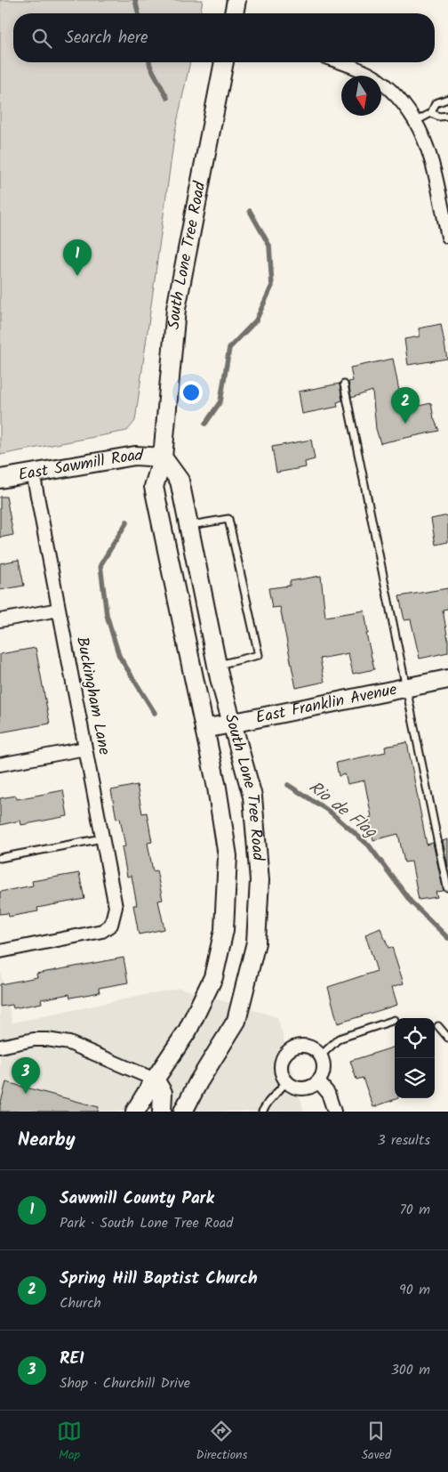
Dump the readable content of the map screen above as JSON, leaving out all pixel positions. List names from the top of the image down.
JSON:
{
  "streets": {
    "main road": ["South Lone Tree Road", "East Sawmill Road", "East Franklin Avenue"],
    "street": ["Buckingham Lane"]
  },
  "crossings": [
    ["South Lone Tree Road", "East Sawmill Road"],
    ["South Lone Tree Road", "East Franklin Avenue"],
    ["East Sawmill Road", "Buckingham Lane"]
  ],
  "water": ["Rio de Flag"],
  "north": "bottom",
  "page": {
    "search": "Search here",
    "pins": ["1", "2", "3"],
    "heading": ["Nearby", "3 results"],
    "list": [
      {
        "mark": "1",
        "name": "Sawmill County Park",
        "note": "Park · South Lone Tree Road",
        "value": "70 m"
      },
      {
        "mark": "2",
        "name": "Spring Hill Baptist Church",
        "note": "Church",
        "value": "90 m"
      },
      {
        "mark": "3",
        "name": "REI",
        "note": "Shop · Churchill Drive",
        "value": "300 m"
      }
    ],
    "nav": ["Map", "Directions", "Saved"]
  }
}
